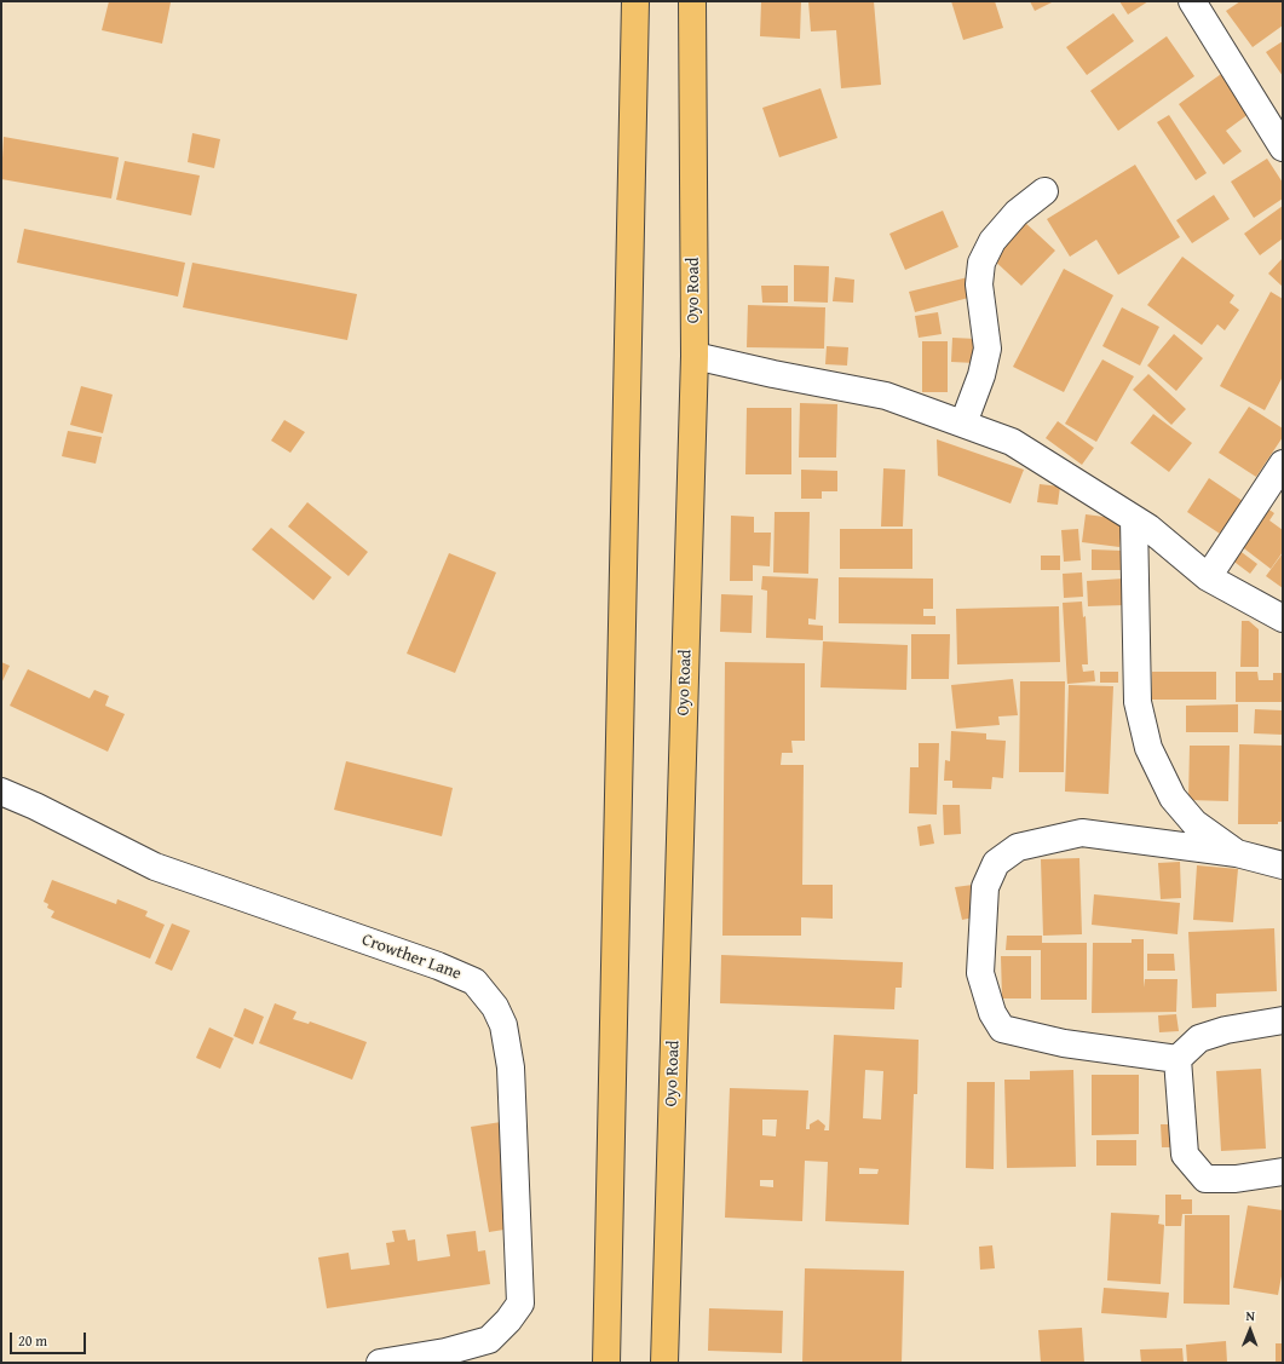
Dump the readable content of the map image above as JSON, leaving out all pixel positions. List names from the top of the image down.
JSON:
{
  "streets": {
    "highway": ["Oyo Road"],
    "street": ["Crowther Lane"]
  },
  "scale_bar": "20 m",
  "north": "top"
}
